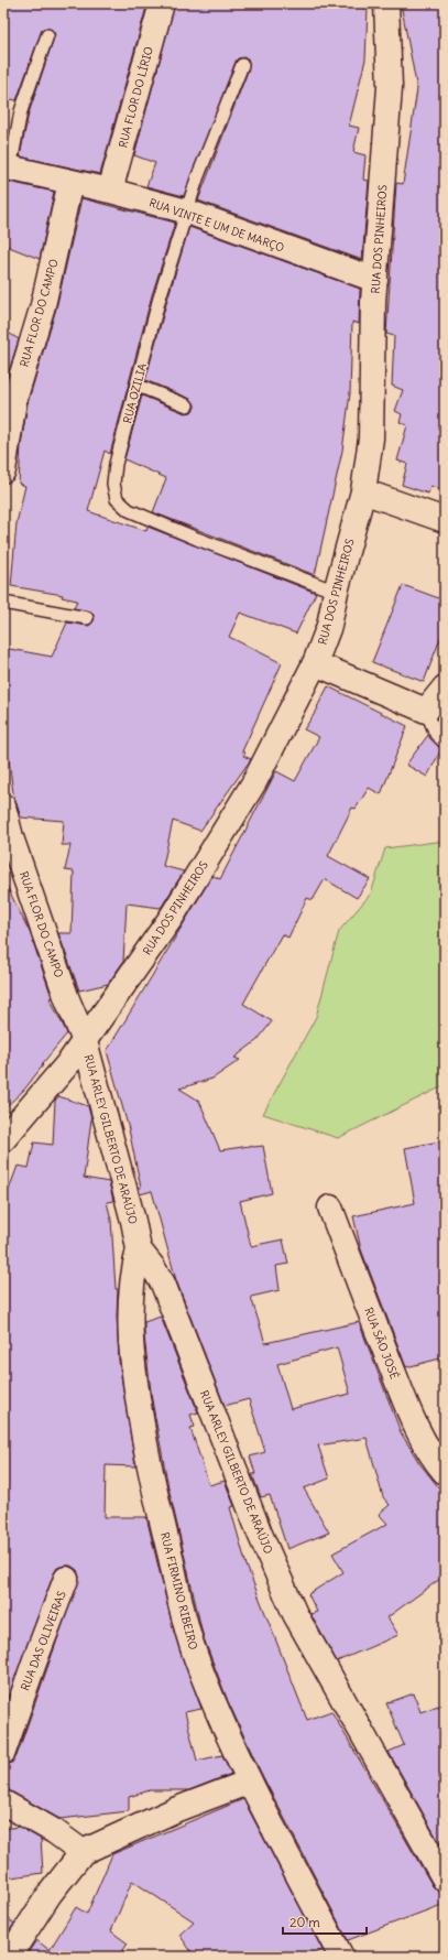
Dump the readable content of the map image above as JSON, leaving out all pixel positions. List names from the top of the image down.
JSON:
{
  "streets": {
    "street": [
      "RUA FLOR DO LÍRIO",
      "RUA VINTE E UM DE MARÇO",
      "RUA DOS PINHEIROS",
      "RUA FLOR DO CAMPO",
      "RUA ARLEY GILBERTO DE ARAÚJO",
      "RUA SÃO JOSÉ",
      "RUA FIRMINO RIBEIRO",
      "RUA DAS OLIVEIRAS"
    ],
    "lane": ["RUA OZILIA"]
  },
  "crossings": [
    ["RUA FLOR DO LÍRIO", "RUA VINTE E UM DE MARÇO"],
    ["RUA VINTE E UM DE MARÇO", "RUA DOS PINHEIROS"],
    ["RUA VINTE E UM DE MARÇO", "RUA FLOR DO CAMPO"],
    ["RUA VINTE E UM DE MARÇO", "RUA OZILIA"],
    ["RUA DOS PINHEIROS", "RUA FLOR DO CAMPO"],
    ["RUA DOS PINHEIROS", "RUA OZILIA"],
    ["RUA DOS PINHEIROS", "RUA ARLEY GILBERTO DE ARAÚJO"],
    ["RUA FLOR DO CAMPO", "RUA ARLEY GILBERTO DE ARAÚJO"],
    ["RUA ARLEY GILBERTO DE ARAÚJO", "RUA FIRMINO RIBEIRO"]
  ],
  "scale_bar": "20 m"
}
